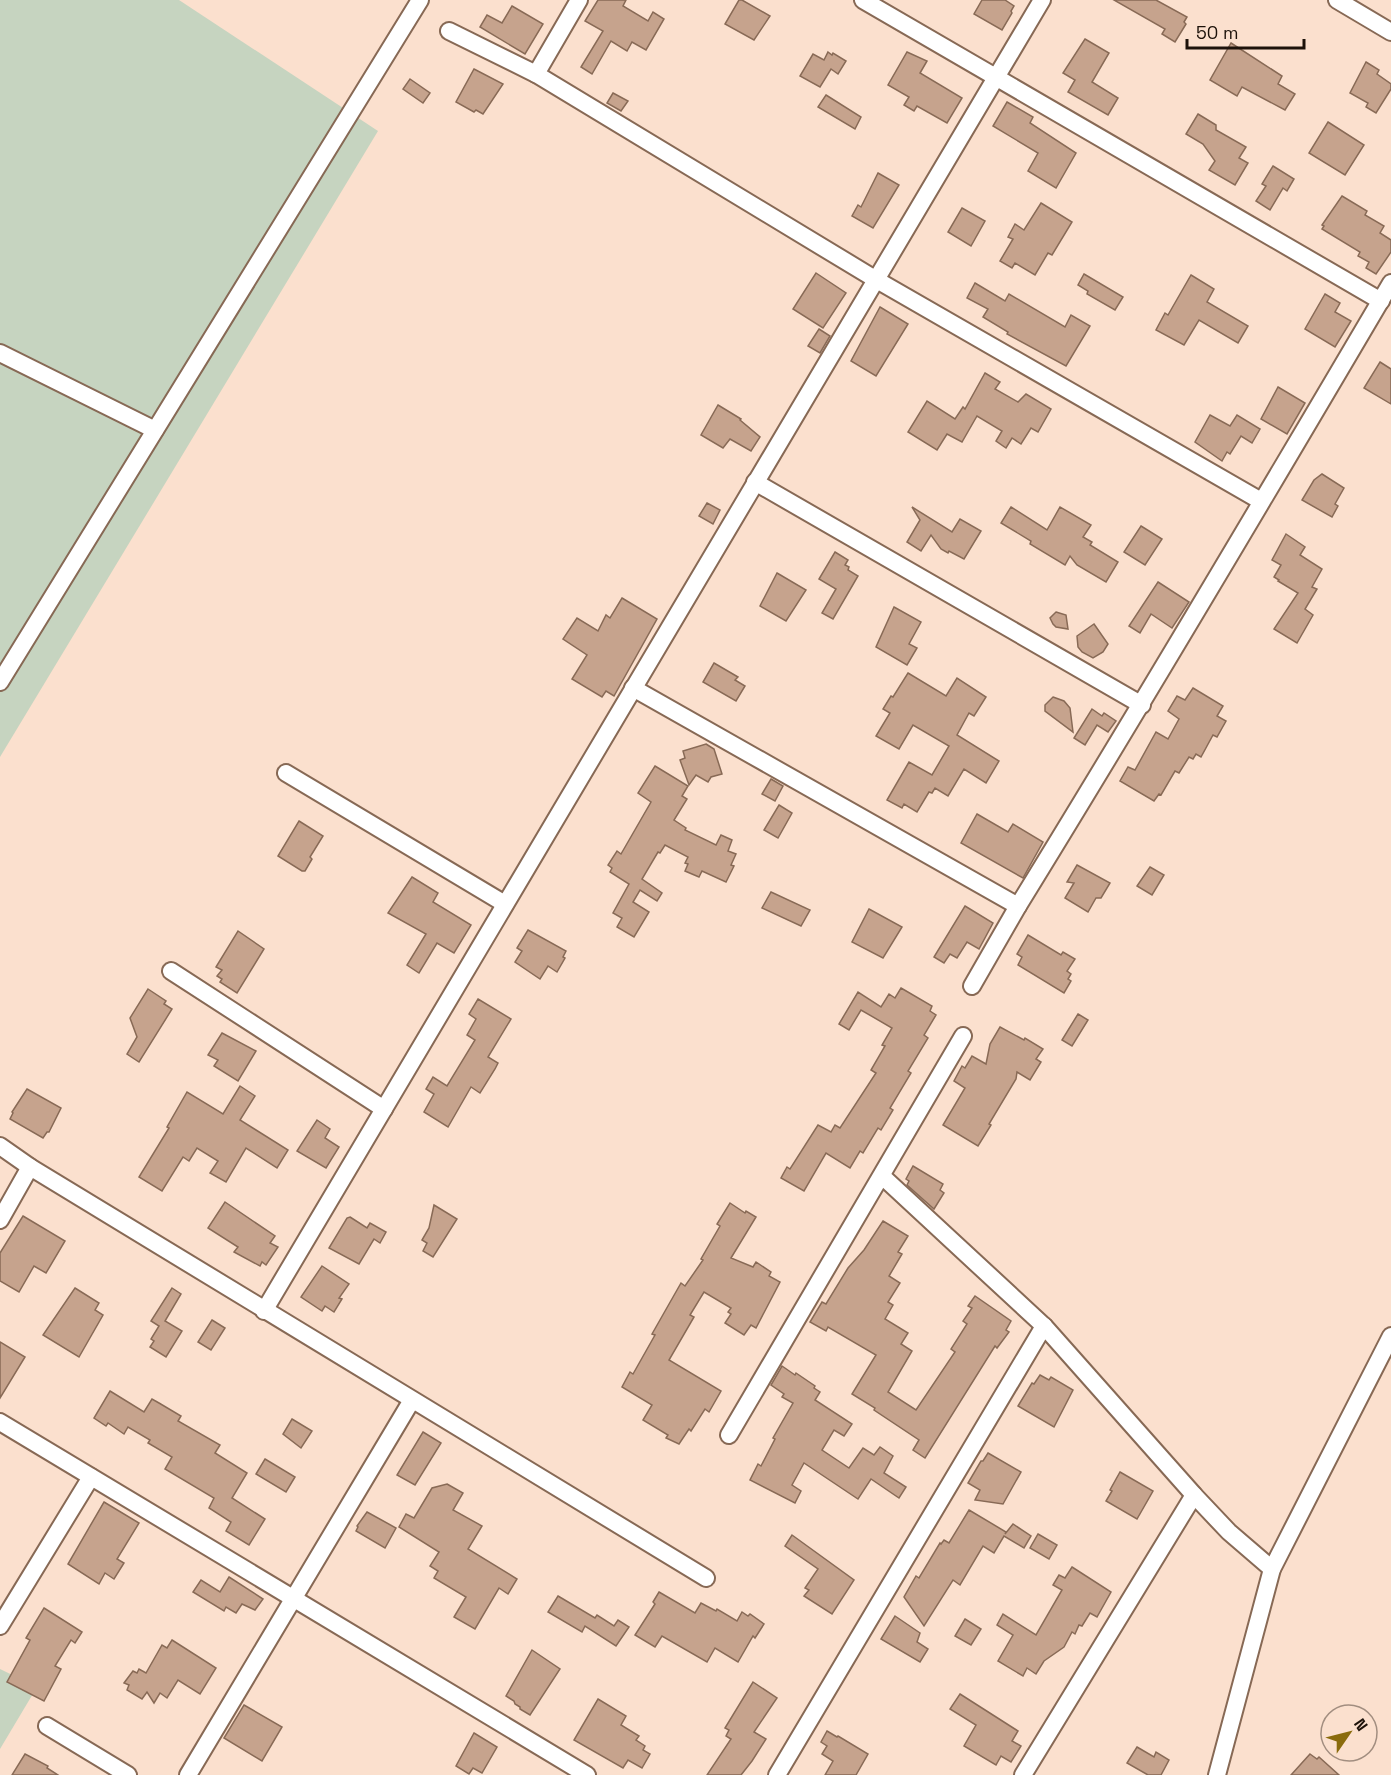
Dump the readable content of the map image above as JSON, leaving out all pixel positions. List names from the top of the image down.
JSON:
{
  "scale_bar": "50 m",
  "north": "top right"
}
